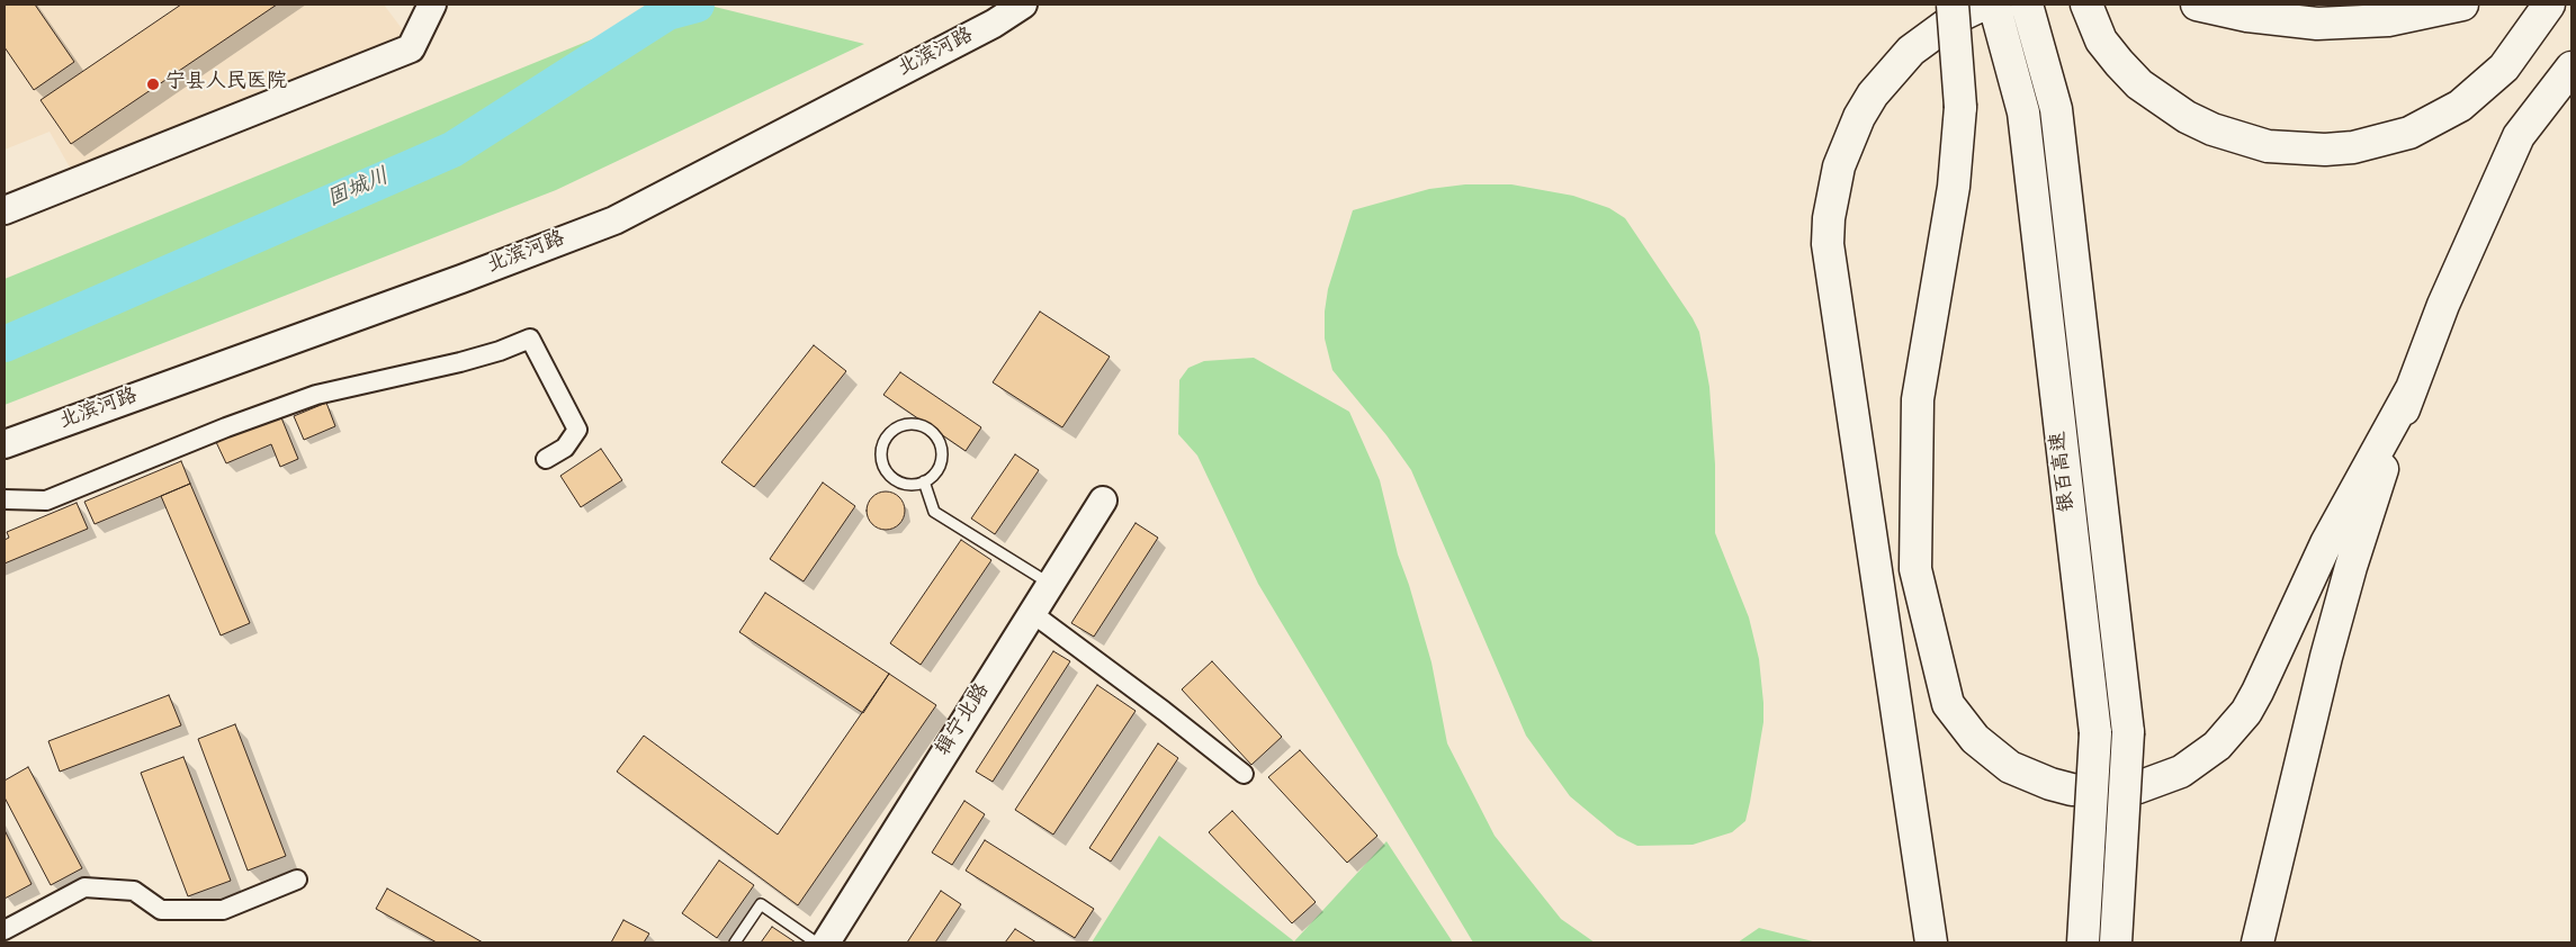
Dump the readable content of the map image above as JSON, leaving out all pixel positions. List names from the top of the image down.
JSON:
{
  "streets": {
    "highway": ["银百高速"],
    "main road": ["北滨河路", "辑宁北路"]
  },
  "water": ["固城川"],
  "places": ["宁县人民医院"]
}
